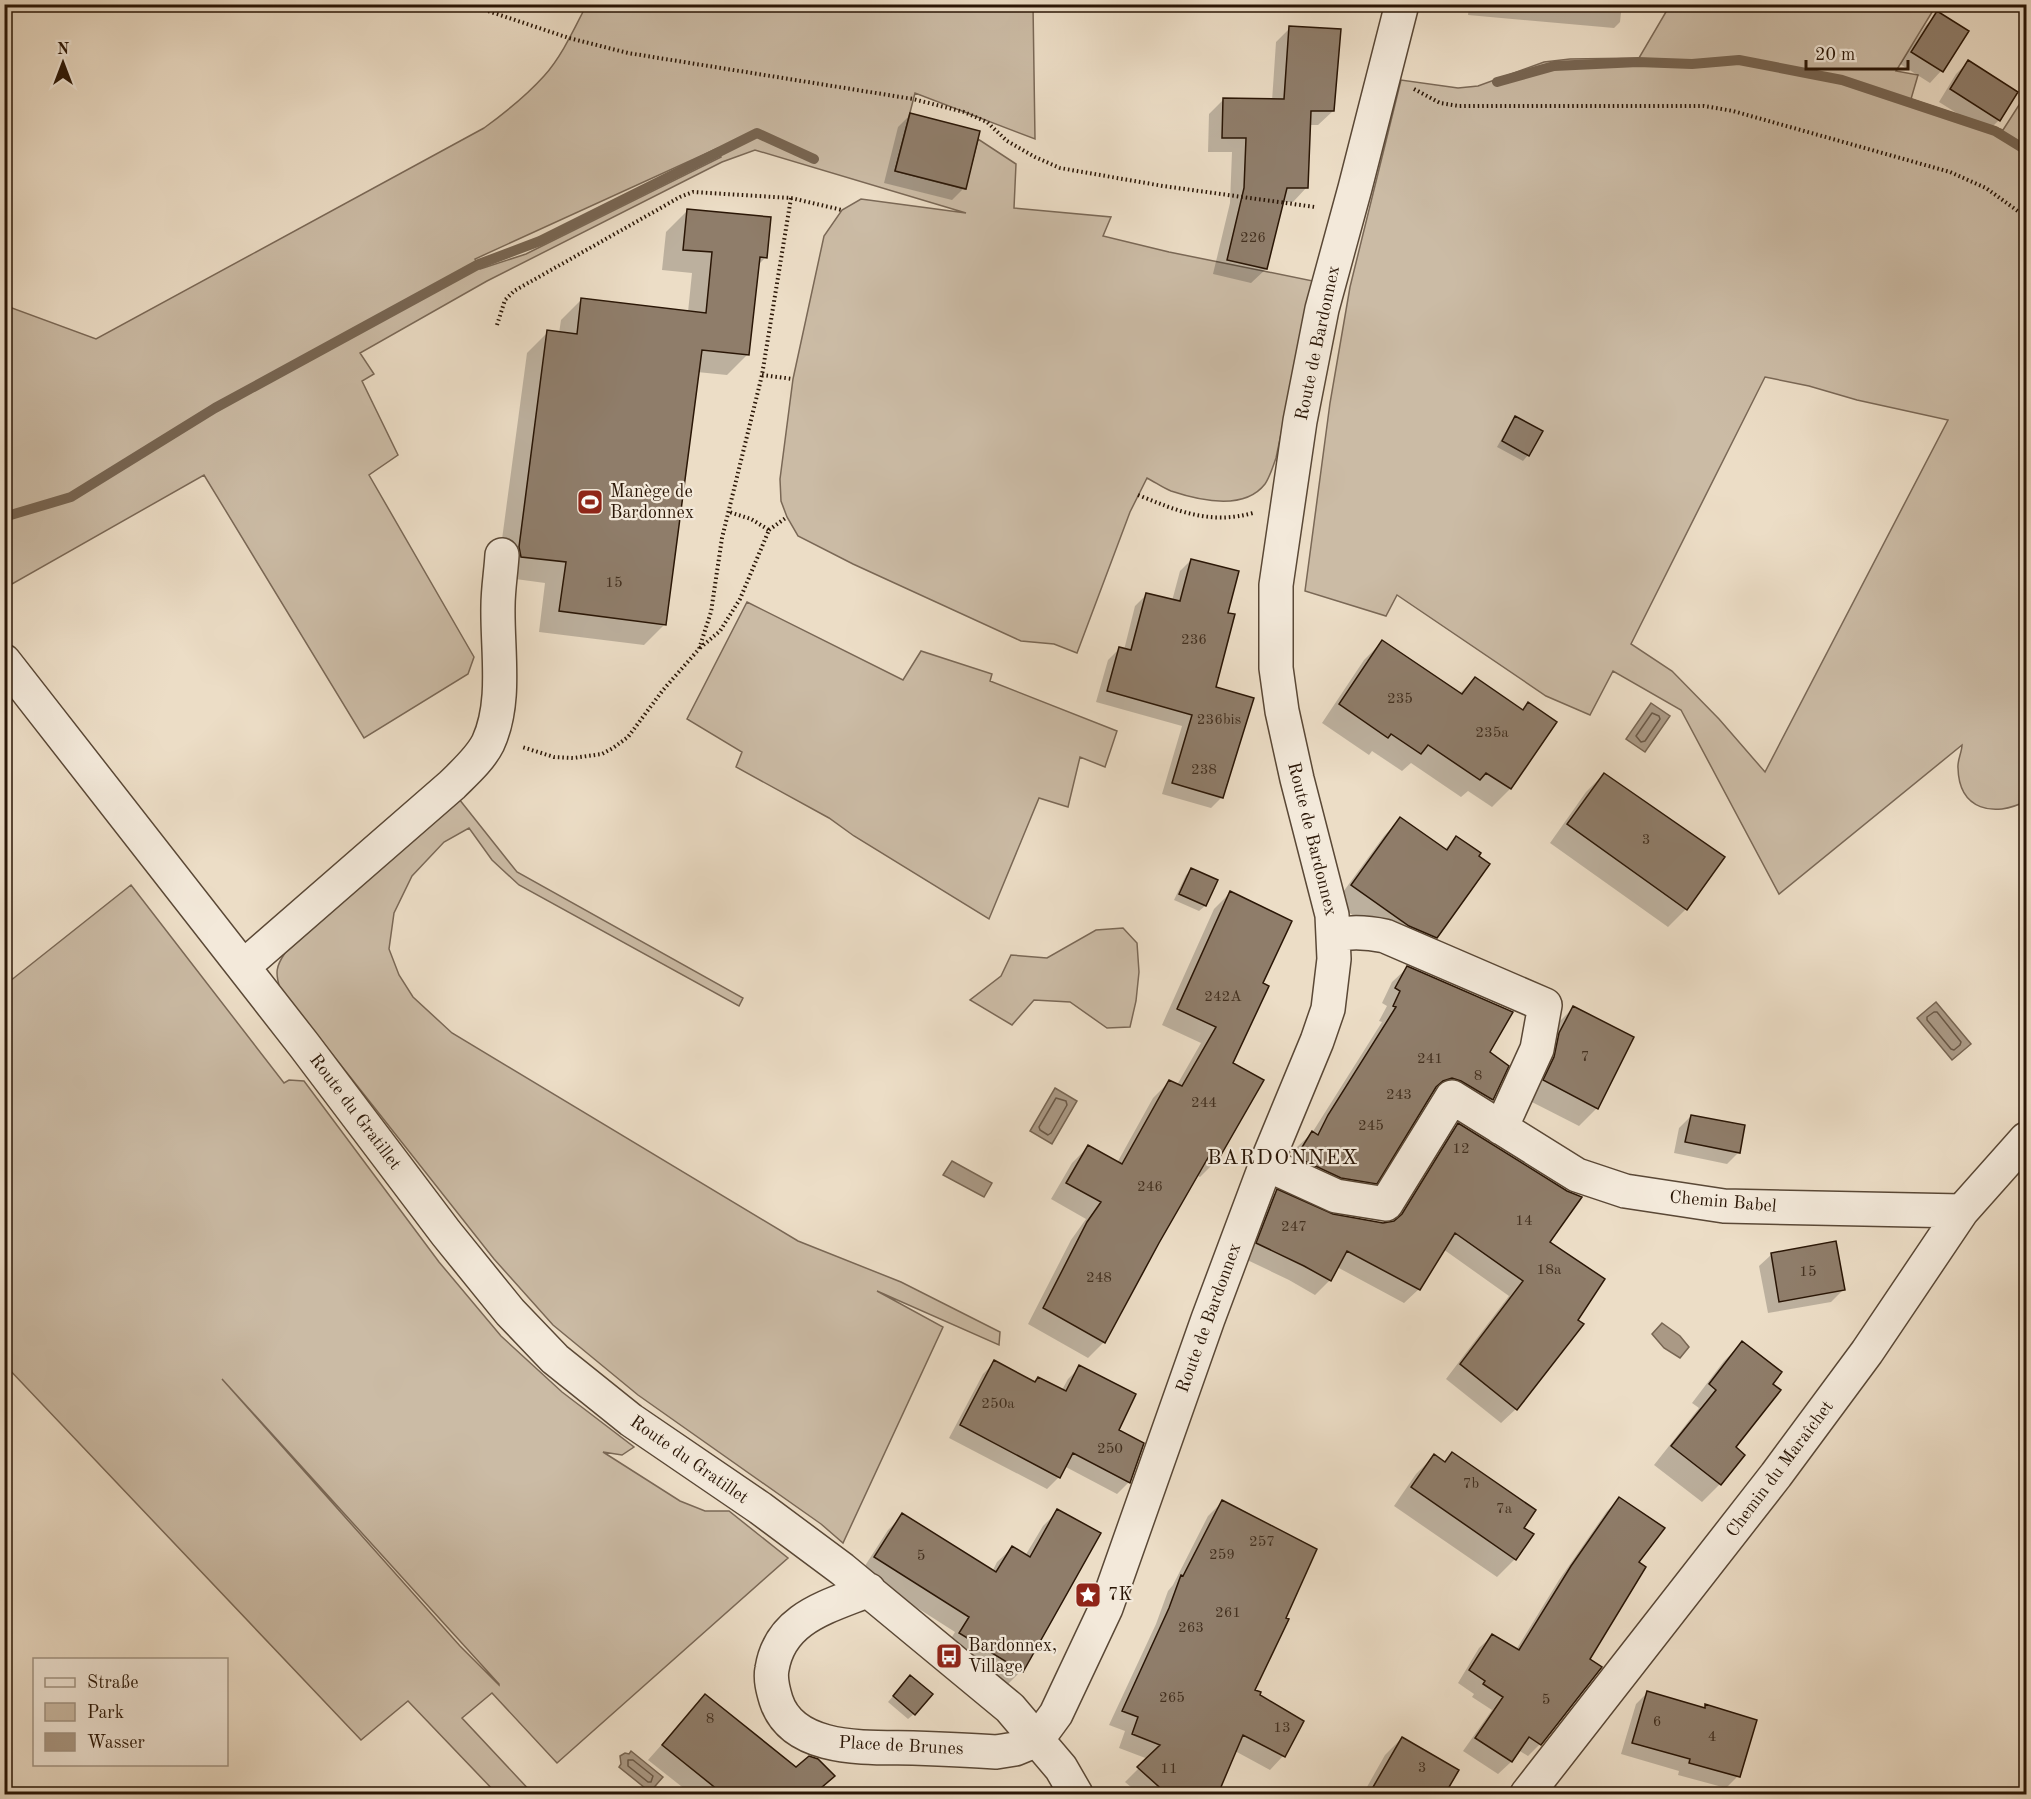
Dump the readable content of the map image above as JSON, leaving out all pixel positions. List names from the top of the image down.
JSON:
{
  "streets": {
    "street": [
      "Route de Bardonnex",
      "Route du Gratillet",
      "Chemin Babel",
      "Chemin du Maraîchet",
      "Place de Brunes"
    ]
  },
  "crossings": [
    ["Route de Bardonnex", "Chemin Babel"],
    ["Route de Bardonnex", "Place de Brunes"],
    ["Route du Gratillet", "Place de Brunes"],
    ["Chemin Babel", "Chemin du Maraîchet"]
  ],
  "districts": ["BARDONNEX"],
  "places": {
    "sports": ["Manège de Bardonnex"],
    "place": ["7K"],
    "bus stop": ["Bardonnex, Village"]
  },
  "house_numbers": [
    "226",
    "15",
    "236",
    "235",
    "236bis",
    "235a",
    "238",
    "3",
    "242A",
    "7",
    "241",
    "8",
    "243",
    "244",
    "245",
    "12",
    "246",
    "14",
    "247",
    "18a",
    "15",
    "248",
    "250a",
    "250",
    "7b",
    "7a",
    "257",
    "259",
    "5",
    "261",
    "263",
    "265",
    "5",
    "8",
    "6",
    "13",
    "4",
    "3",
    "11"
  ],
  "legend": ["Straße", "Park", "Wasser"],
  "scale_bar": "20 m",
  "north": "top"
}
